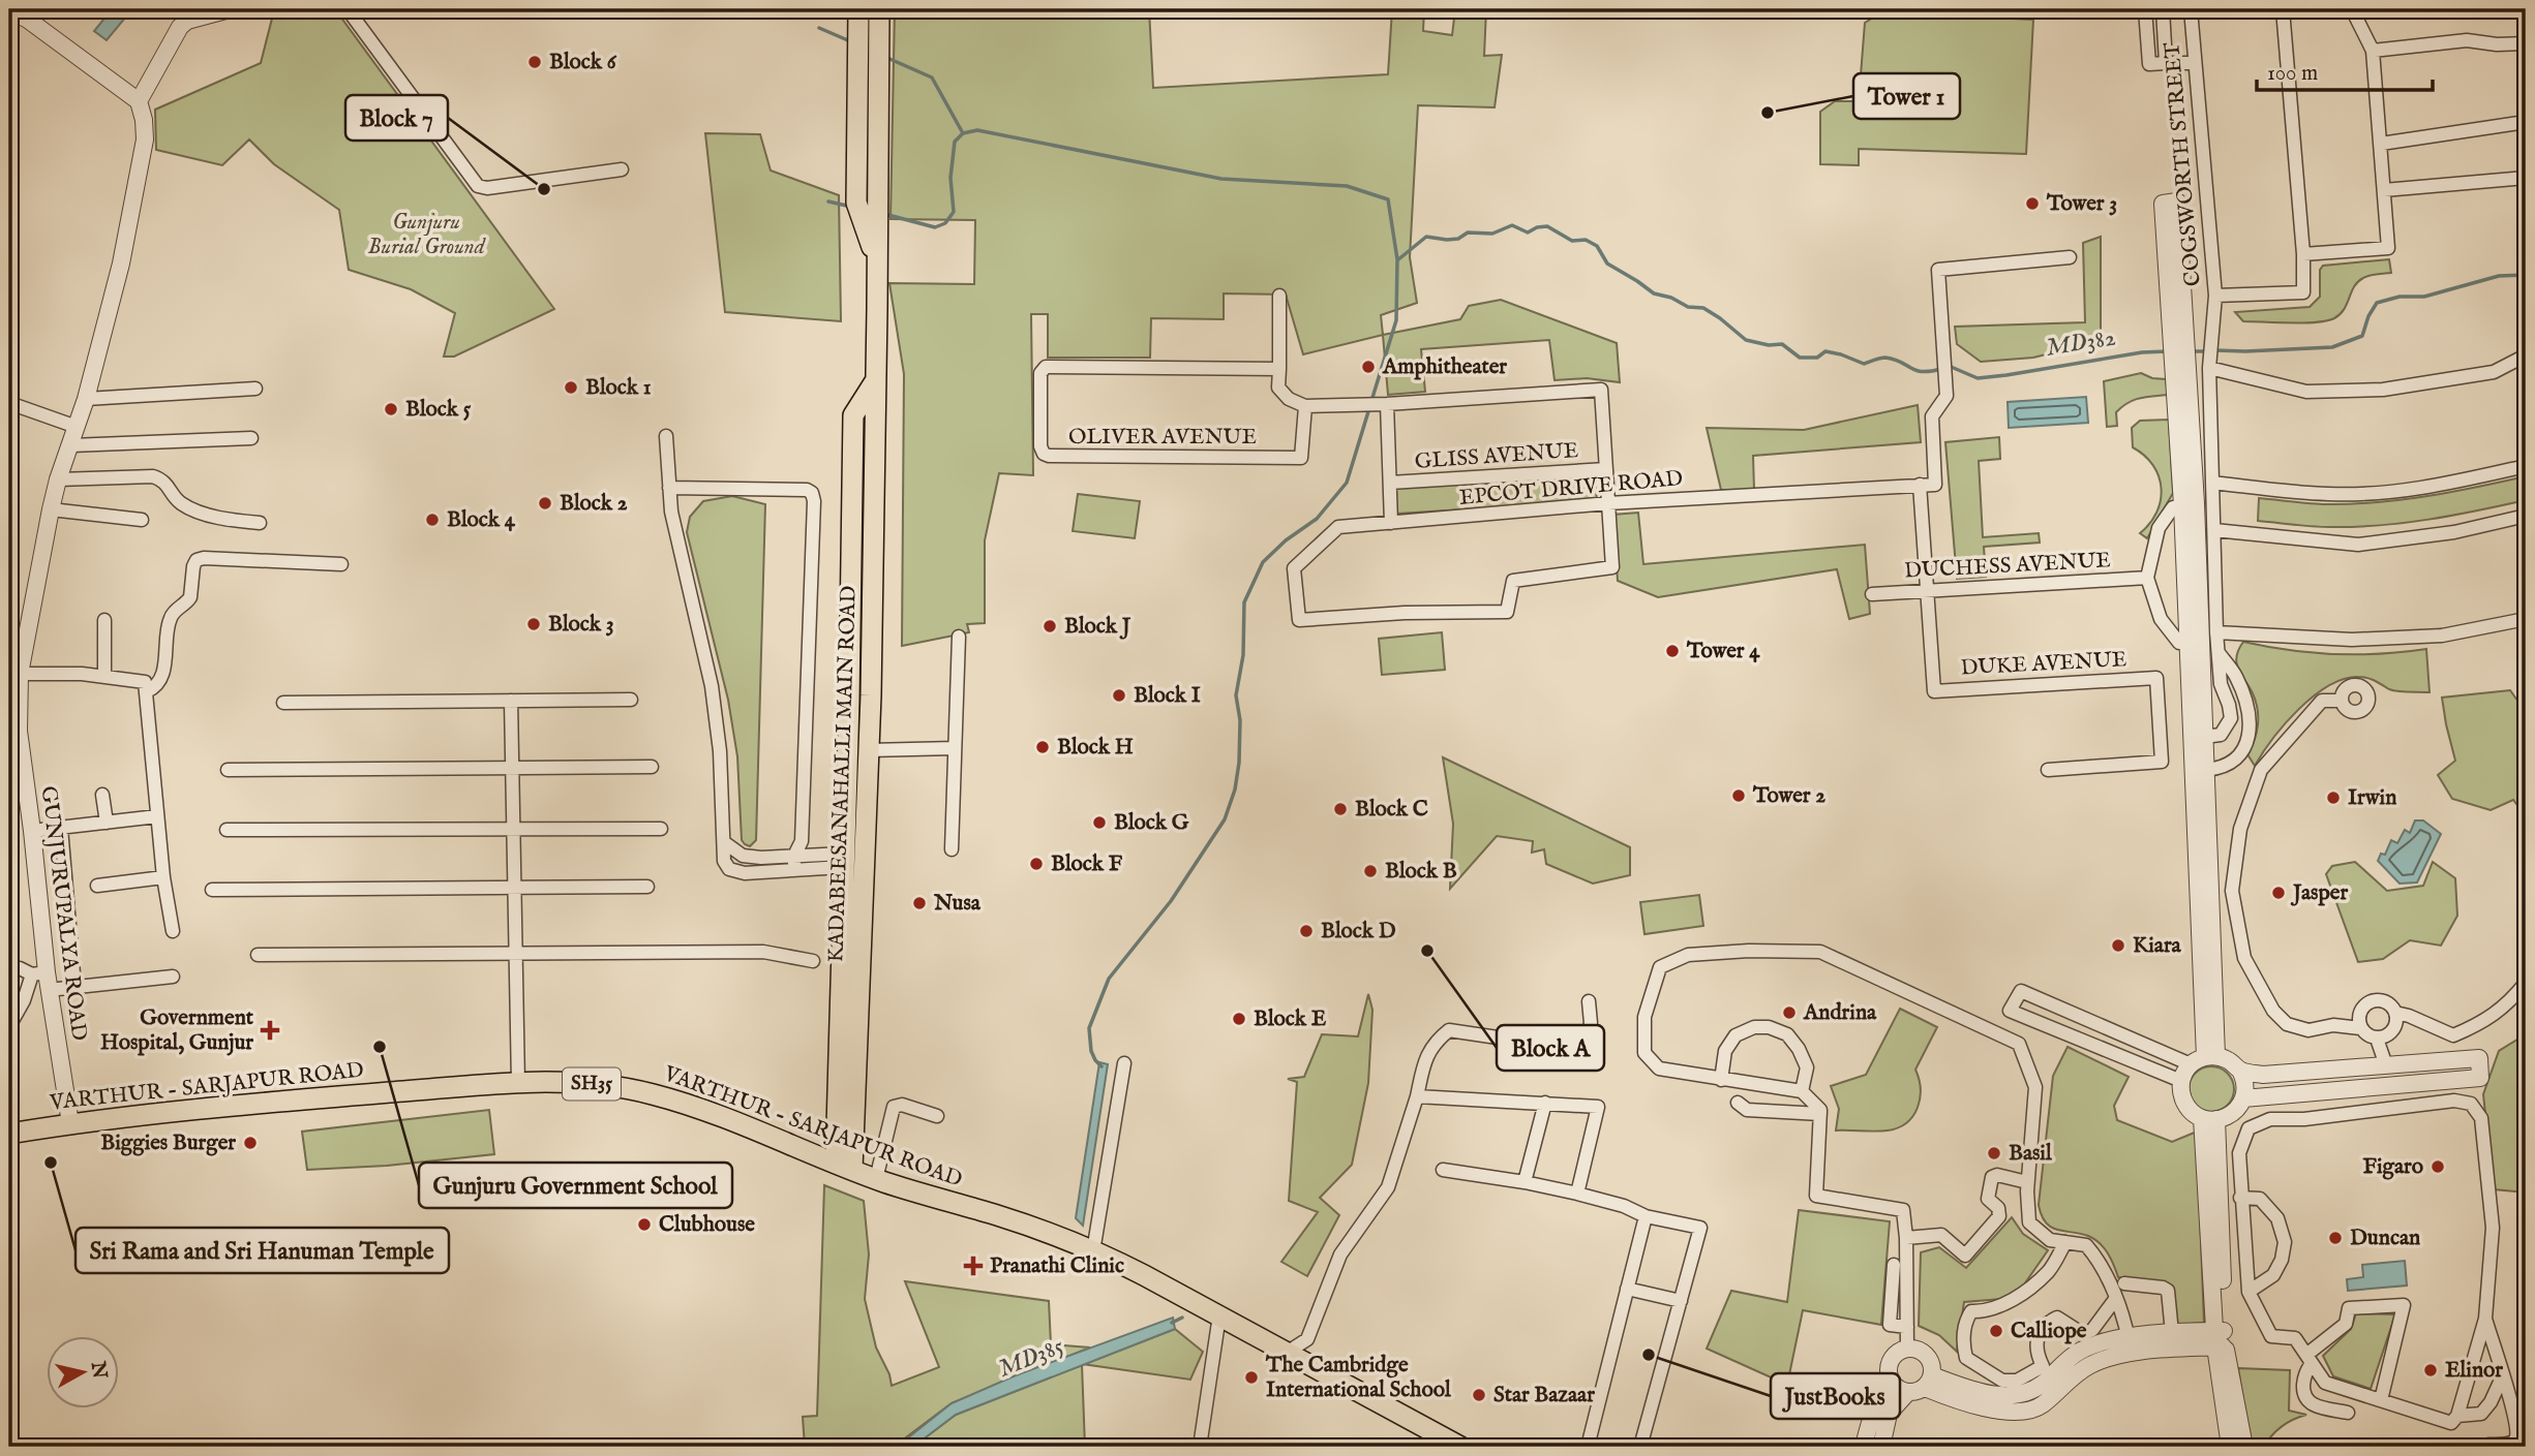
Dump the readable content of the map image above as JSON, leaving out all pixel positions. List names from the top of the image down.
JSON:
{
  "streets": {
    "main road": ["KADABEESANAHALLI MAIN ROAD", "SH35", "VARTHUR - SARJAPUR ROAD"],
    "street": [
      "COGSWORTH STREET",
      "OLIVER AVENUE",
      "GLISS AVENUE",
      "EPCOT DRIVE ROAD",
      "DUCHESS AVENUE",
      "DUKE AVENUE",
      "GUNJURUPALYA ROAD"
    ]
  },
  "crossings": [
    ["DUCHESS AVENUE", "DUKE AVENUE"],
    ["KADABEESANAHALLI MAIN ROAD", "VARTHUR - SARJAPUR ROAD"],
    ["GUNJURUPALYA ROAD", "VARTHUR - SARJAPUR ROAD"]
  ],
  "water": ["MD382", "MD385"],
  "parks": ["Gunjuru Burial Ground"],
  "places": {
    "other": [
      "Block 6",
      "Tower 1",
      "Block 7",
      "Tower 3",
      "Amphitheater",
      "Block 1",
      "Block 5",
      "Block 2",
      "Block 4",
      "Block 3",
      "Block J",
      "Tower 4",
      "Block I",
      "Block H",
      "Tower 2",
      "Irwin",
      "Block C",
      "Block G",
      "Block F",
      "Block B",
      "Jasper",
      "Nusa",
      "Block D",
      "Kiara",
      "Block A",
      "Andrina",
      "Block E",
      "Gunjuru Government School",
      "Biggies Burger",
      "Basil",
      "Sri Rama and Sri Hanuman Temple",
      "Figaro",
      "Clubhouse",
      "Duncan",
      "Calliope",
      "JustBooks",
      "Elinor",
      "The Cambridge International School",
      "Star Bazaar"
    ],
    "health": ["Government Hospital, Gunjur", "Pranathi Clinic"]
  },
  "scale_bar": "100 m",
  "north": "right"
}
